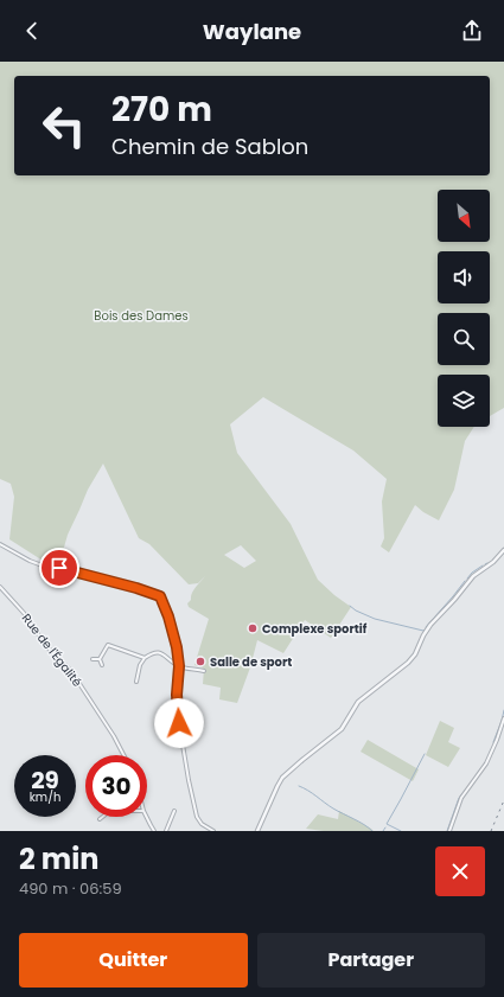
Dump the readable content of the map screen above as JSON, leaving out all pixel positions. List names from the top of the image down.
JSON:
{
  "streets": {
    "street": ["Rue de l'Égalité"]
  },
  "parks": ["Bois des Dames"],
  "places": ["Complexe sportif", "Salle de sport"],
  "north": "bottom right",
  "page": {
    "header": "Waylane",
    "turn": ["270 m", "Chemin de Sablon"],
    "speed": "29 km/h",
    "limit": "30",
    "heading": ["2 min", "490 m · 06:59"],
    "buttons": ["Quitter", "Partager"]
  }
}
